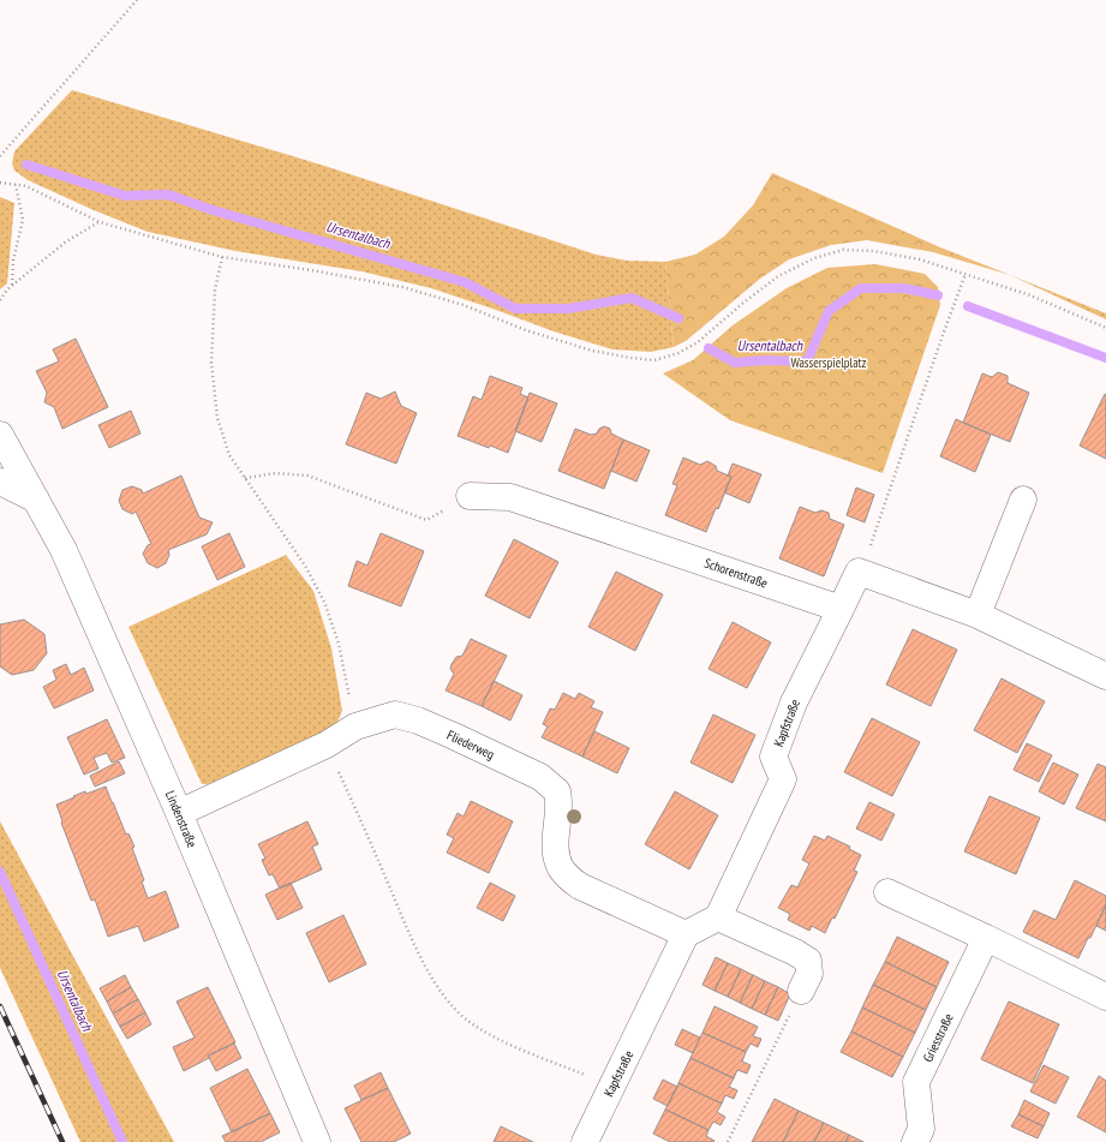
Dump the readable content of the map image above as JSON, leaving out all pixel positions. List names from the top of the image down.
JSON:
{
  "streets": {
    "street": [
      "Schorenstraße",
      "Kapfstraße",
      "Fliederweg",
      "Lindenstraße",
      "Griesstraße"
    ]
  },
  "crossings": [
    ["Schorenstraße", "Kapfstraße"],
    ["Kapfstraße", "Fliederweg"],
    ["Fliederweg", "Lindenstraße"]
  ],
  "water": ["Ursentalbach"],
  "parks": ["Wasserspielplatz"]
}
